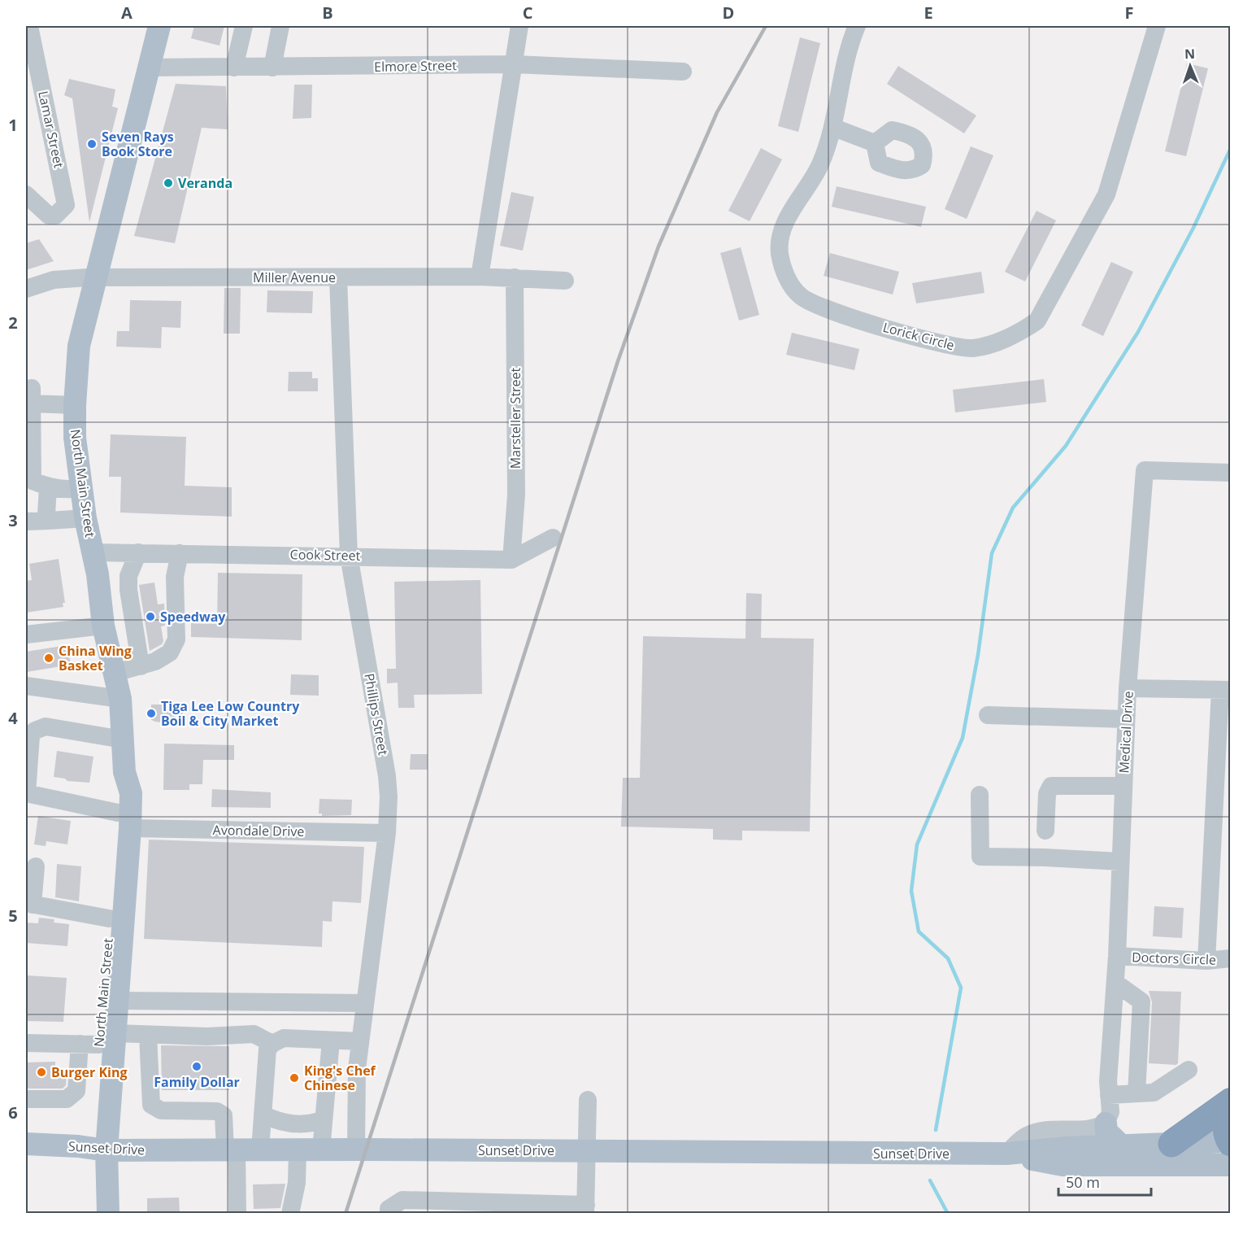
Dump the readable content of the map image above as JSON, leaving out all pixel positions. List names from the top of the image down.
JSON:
{
  "streets": {
    "main road": ["North Main Street", "Sunset Drive"],
    "street": [
      "Elmore Street",
      "Lamar Street",
      "Miller Avenue",
      "Lorick Circle",
      "Marsteller Street",
      "Cook Street",
      "Phillips Street",
      "Medical Drive",
      "Avondale Drive",
      "Doctors Circle"
    ]
  },
  "crossings": [
    ["Elmore Street", "North Main Street"],
    ["Miller Avenue", "Marsteller Street"],
    ["Miller Avenue", "North Main Street"],
    ["Miller Avenue", "Phillips Street"],
    ["Marsteller Street", "Cook Street"],
    ["North Main Street", "Cook Street"],
    ["North Main Street", "Avondale Drive"],
    ["North Main Street", "Sunset Drive"],
    ["Cook Street", "Phillips Street"],
    ["Phillips Street", "Avondale Drive"],
    ["Phillips Street", "Sunset Drive"],
    ["Medical Drive", "Doctors Circle"],
    ["Medical Drive", "Sunset Drive"]
  ],
  "places": [
    "Seven Rays Book Store",
    "Veranda",
    "Speedway",
    "China Wing Basket",
    "Tiga Lee Low Country Boil & City Market",
    "Family Dollar",
    "Burger King",
    "King's Chef Chinese"
  ],
  "scale_bar": "50 m",
  "north": "top",
  "grid": {
    "columns": [
      "A",
      "B",
      "C",
      "D",
      "E",
      "F"
    ],
    "rows": [
      "1",
      "2",
      "3",
      "4",
      "5",
      "6"
    ]
  }
}
